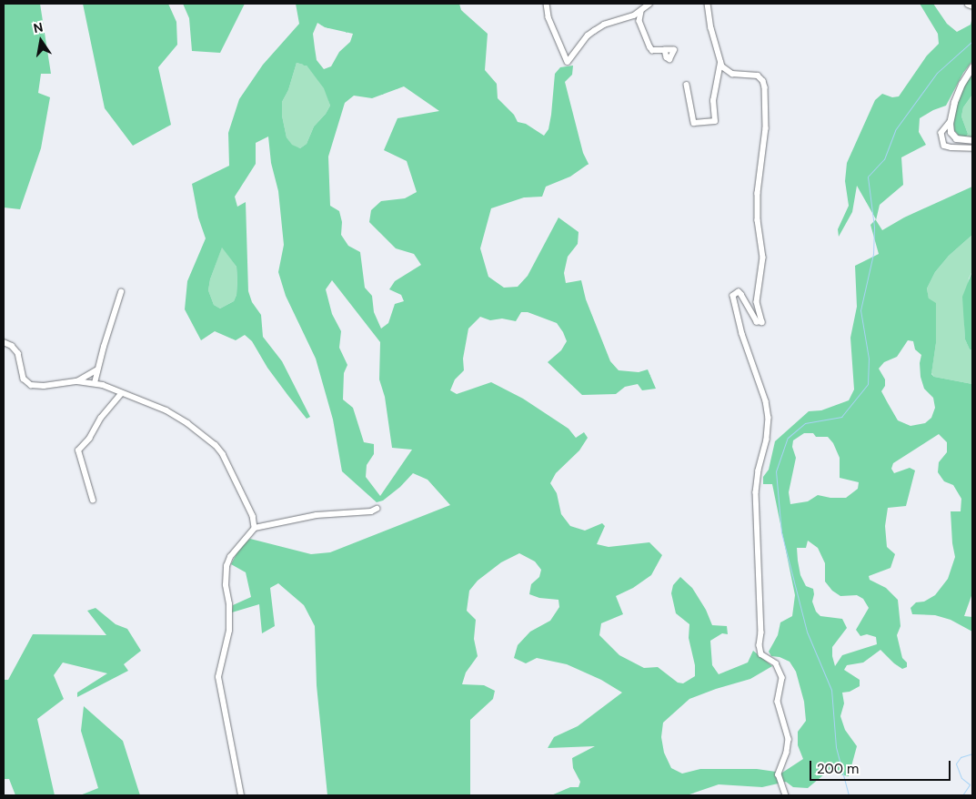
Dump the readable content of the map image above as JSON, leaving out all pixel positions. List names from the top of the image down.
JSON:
{
  "scale_bar": "200 m",
  "north": "top"
}
